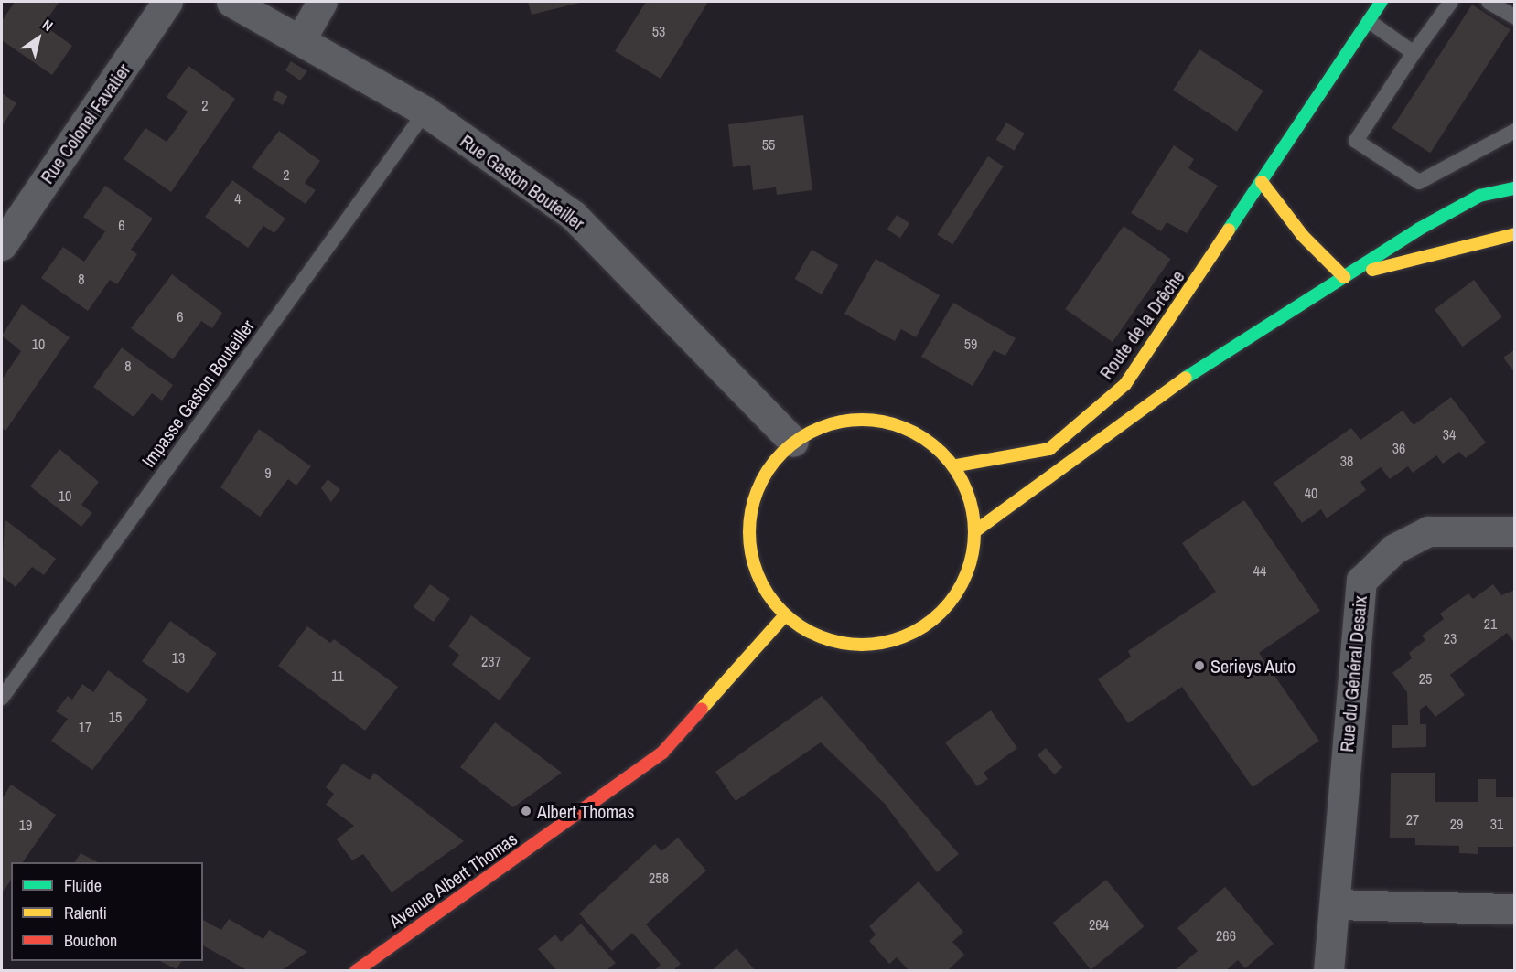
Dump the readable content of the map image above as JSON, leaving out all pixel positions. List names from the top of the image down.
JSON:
{
  "streets": {
    "main road": ["Route de la Drêche", "Avenue Albert Thomas"],
    "street": ["Rue Colonel Favatier", "Rue Gaston Bouteiller", "Rue du Général Desaix"],
    "lane": ["Impasse Gaston Bouteiller"]
  },
  "crossings": [
    ["Rue Gaston Bouteiller", "Impasse Gaston Bouteiller"]
  ],
  "places": ["Serieys Auto", "Albert Thomas"],
  "house_numbers": [
    "53",
    "2",
    "55",
    "2",
    "4",
    "6",
    "8",
    "6",
    "10",
    "59",
    "8",
    "34",
    "36",
    "38",
    "9",
    "40",
    "10",
    "44",
    "21",
    "23",
    "13",
    "237",
    "11",
    "25",
    "15",
    "17",
    "27",
    "29",
    "31",
    "19",
    "258",
    "264",
    "266"
  ],
  "legend": ["Fluide", "Ralenti", "Bouchon"],
  "north": "top right"
}
